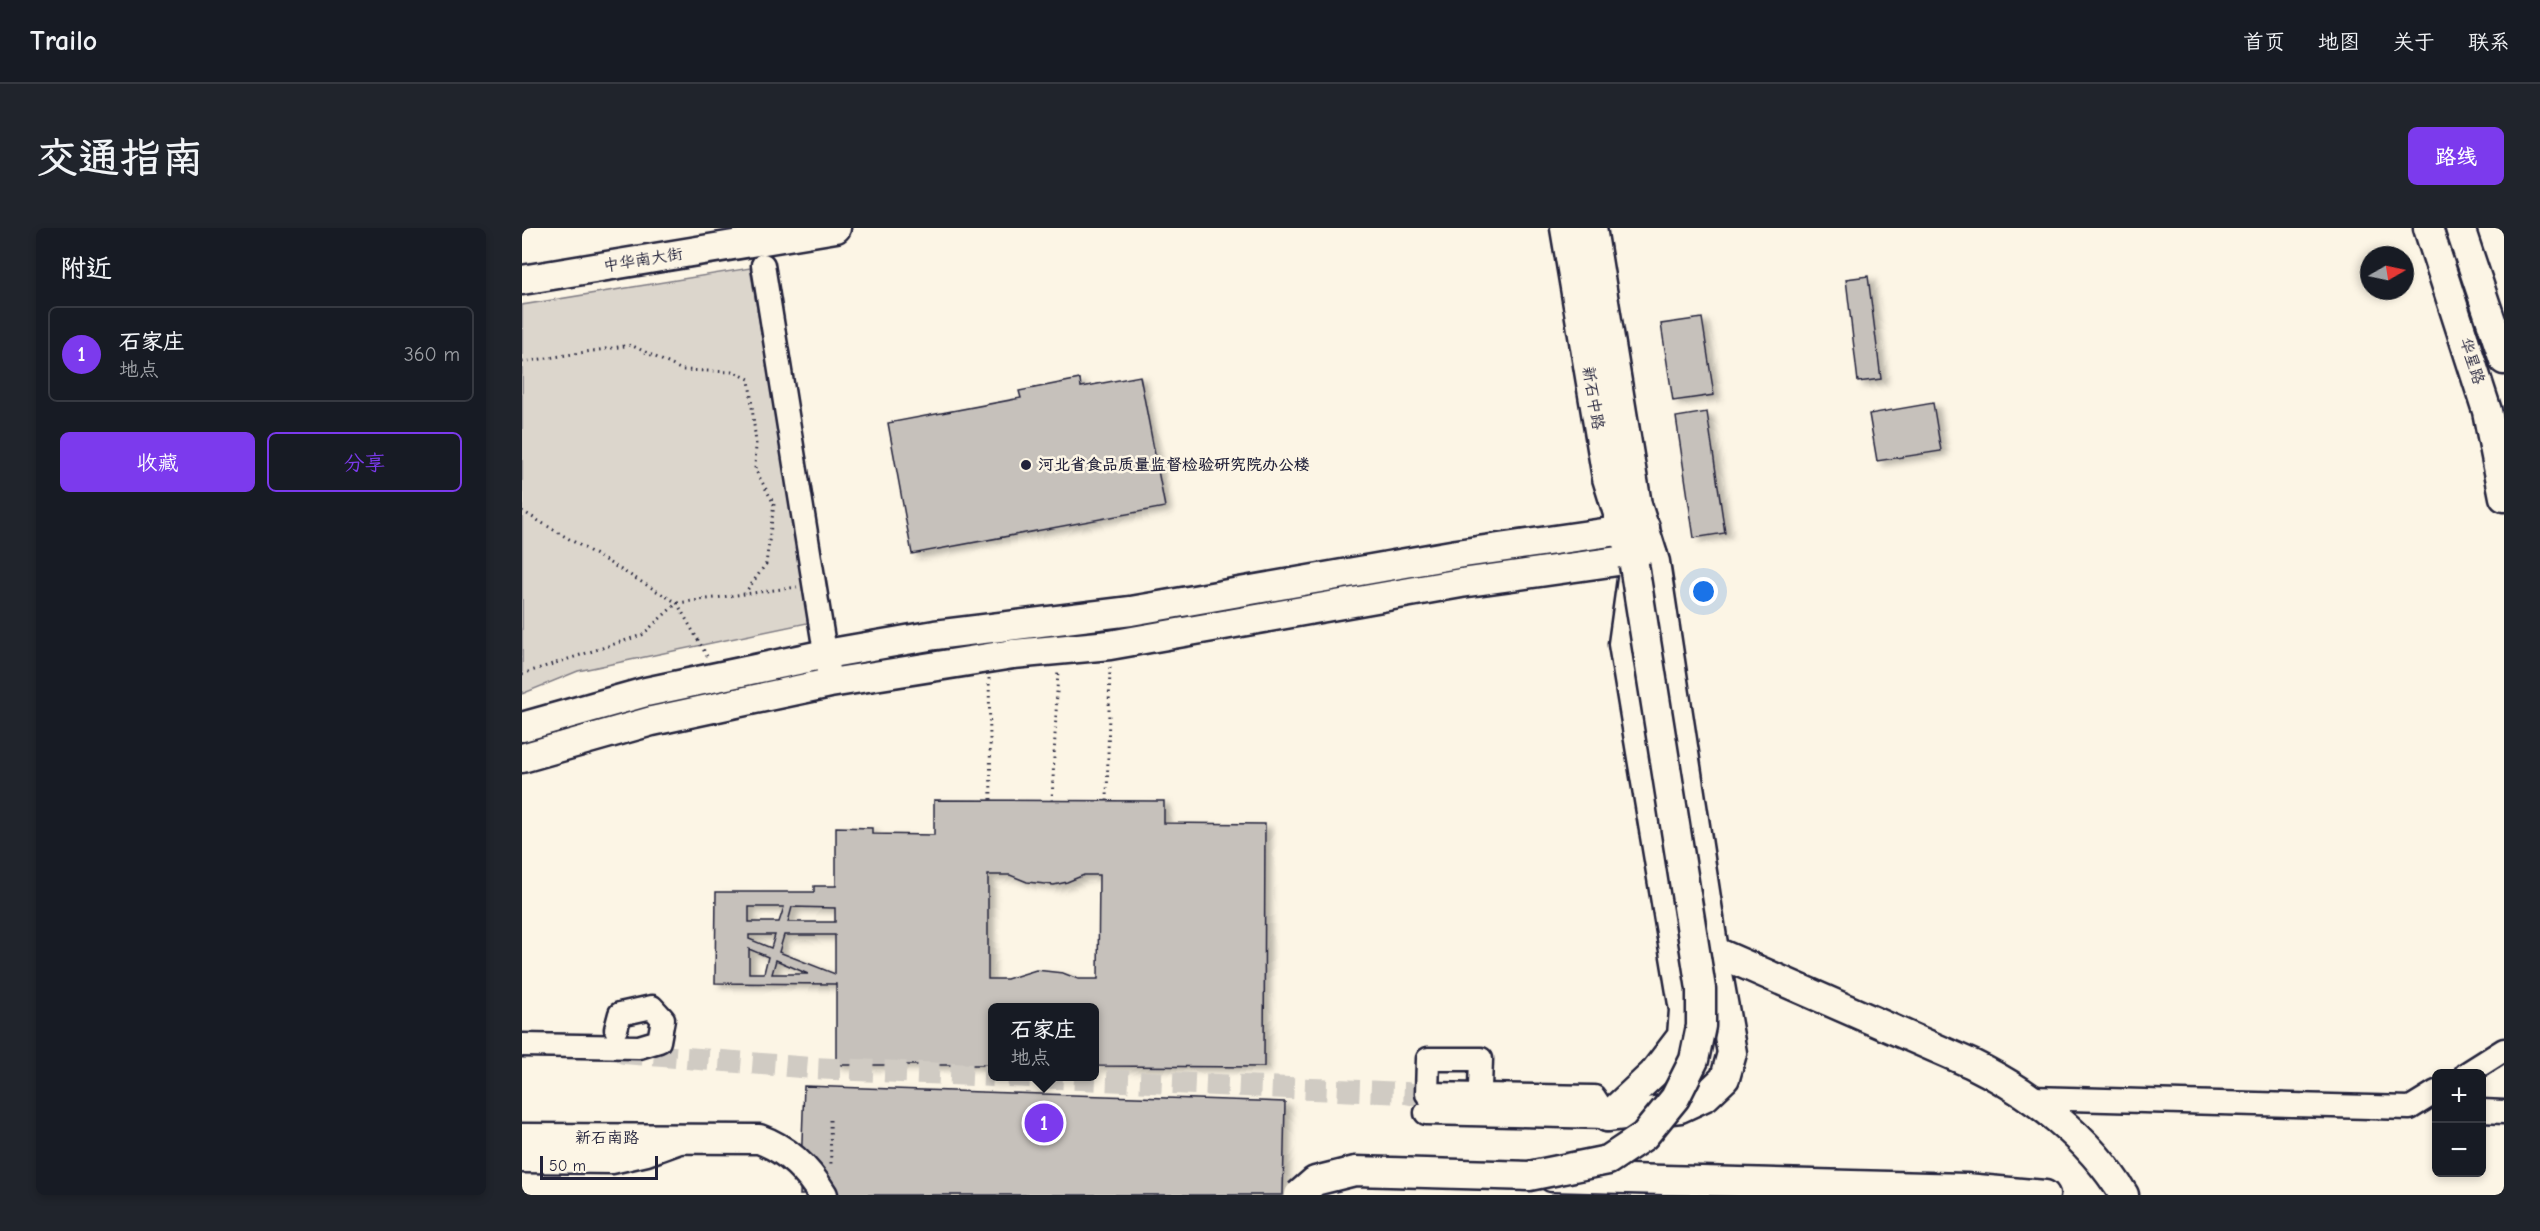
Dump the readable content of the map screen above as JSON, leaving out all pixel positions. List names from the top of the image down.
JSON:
{
  "streets": {
    "main road": [
      "中华南大街",
      "华星路",
      "新石中路",
      "新石南路"
    ]
  },
  "places": ["河北省食品质量监督检验研究院办公楼"],
  "scale_bar": "50 m",
  "north": "right",
  "page": {
    "header": "Trailo",
    "nav": [
      "首页",
      "地图",
      "关于",
      "联系"
    ],
    "buttons": [
      "路线",
      ["收藏", "分享"]
    ],
    "title": "交通指南",
    "heading": "附近",
    "list": [
      {
        "mark": "1",
        "name": "石家庄",
        "note": "地点",
        "value": "360 m"
      }
    ],
    "popup": ["石家庄", "地点"],
    "map_buttons": ["+", "−"],
    "pins": "1",
    "scale": "50 m"
  }
}
